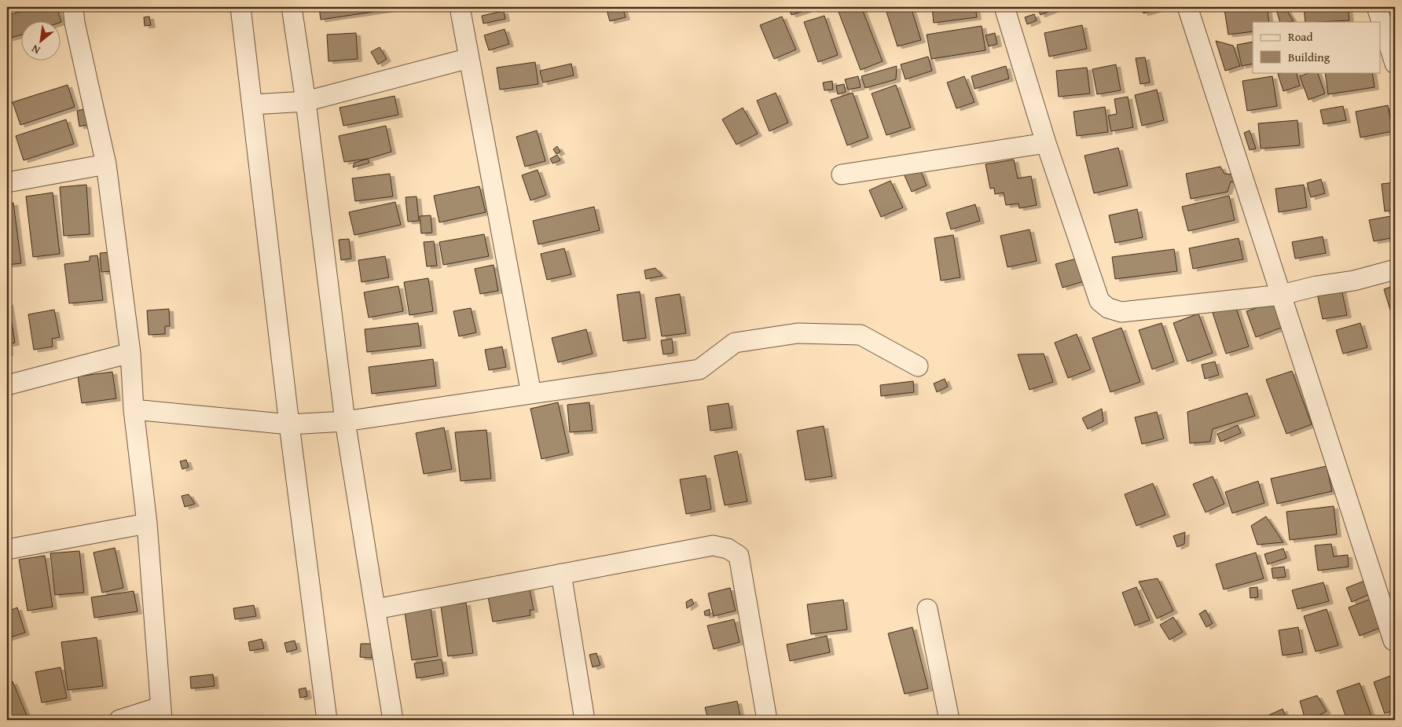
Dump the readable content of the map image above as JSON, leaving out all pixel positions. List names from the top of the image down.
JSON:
{
  "legend": ["Road", "Building"],
  "north": "bottom left"
}
